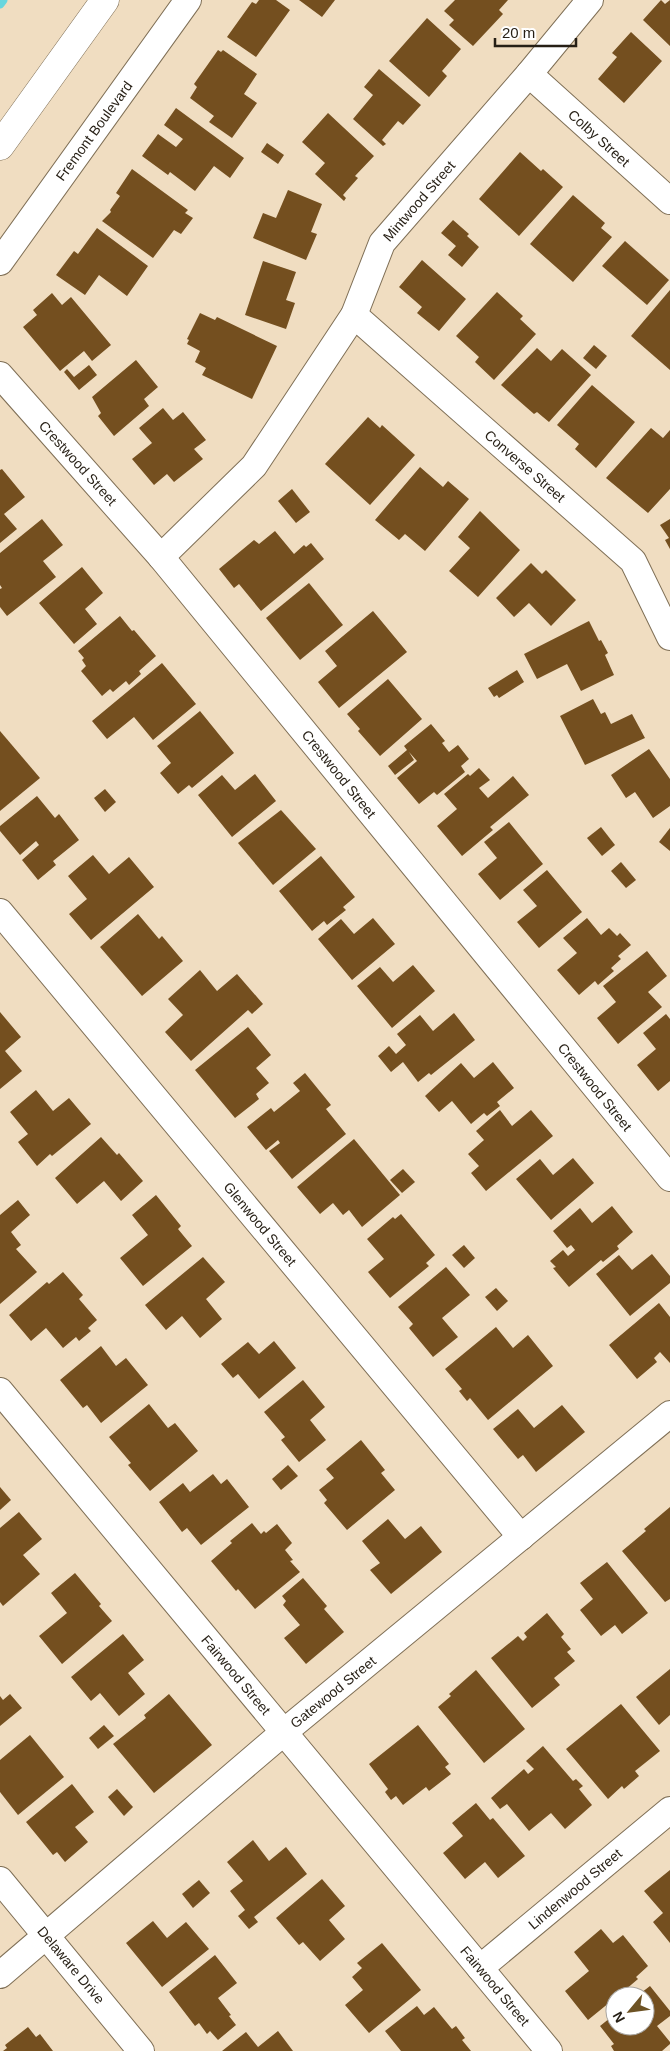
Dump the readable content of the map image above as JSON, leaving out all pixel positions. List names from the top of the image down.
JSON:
{
  "streets": {
    "street": [
      "Fremont Boulevard",
      "Colby Street",
      "Mintwood Street",
      "Crestwood Street",
      "Converse Street",
      "Glenwood Street",
      "Fairwood Street",
      "Gatewood Street",
      "Lindenwood Street",
      "Delaware Drive"
    ]
  },
  "crossings": [
    ["Colby Street", "Mintwood Street"],
    ["Mintwood Street", "Crestwood Street"],
    ["Mintwood Street", "Converse Street"],
    ["Glenwood Street", "Gatewood Street"],
    ["Fairwood Street", "Gatewood Street"],
    ["Fairwood Street", "Lindenwood Street"],
    ["Gatewood Street", "Delaware Drive"]
  ],
  "scale_bar": "20 m",
  "north": "bottom left"
}
